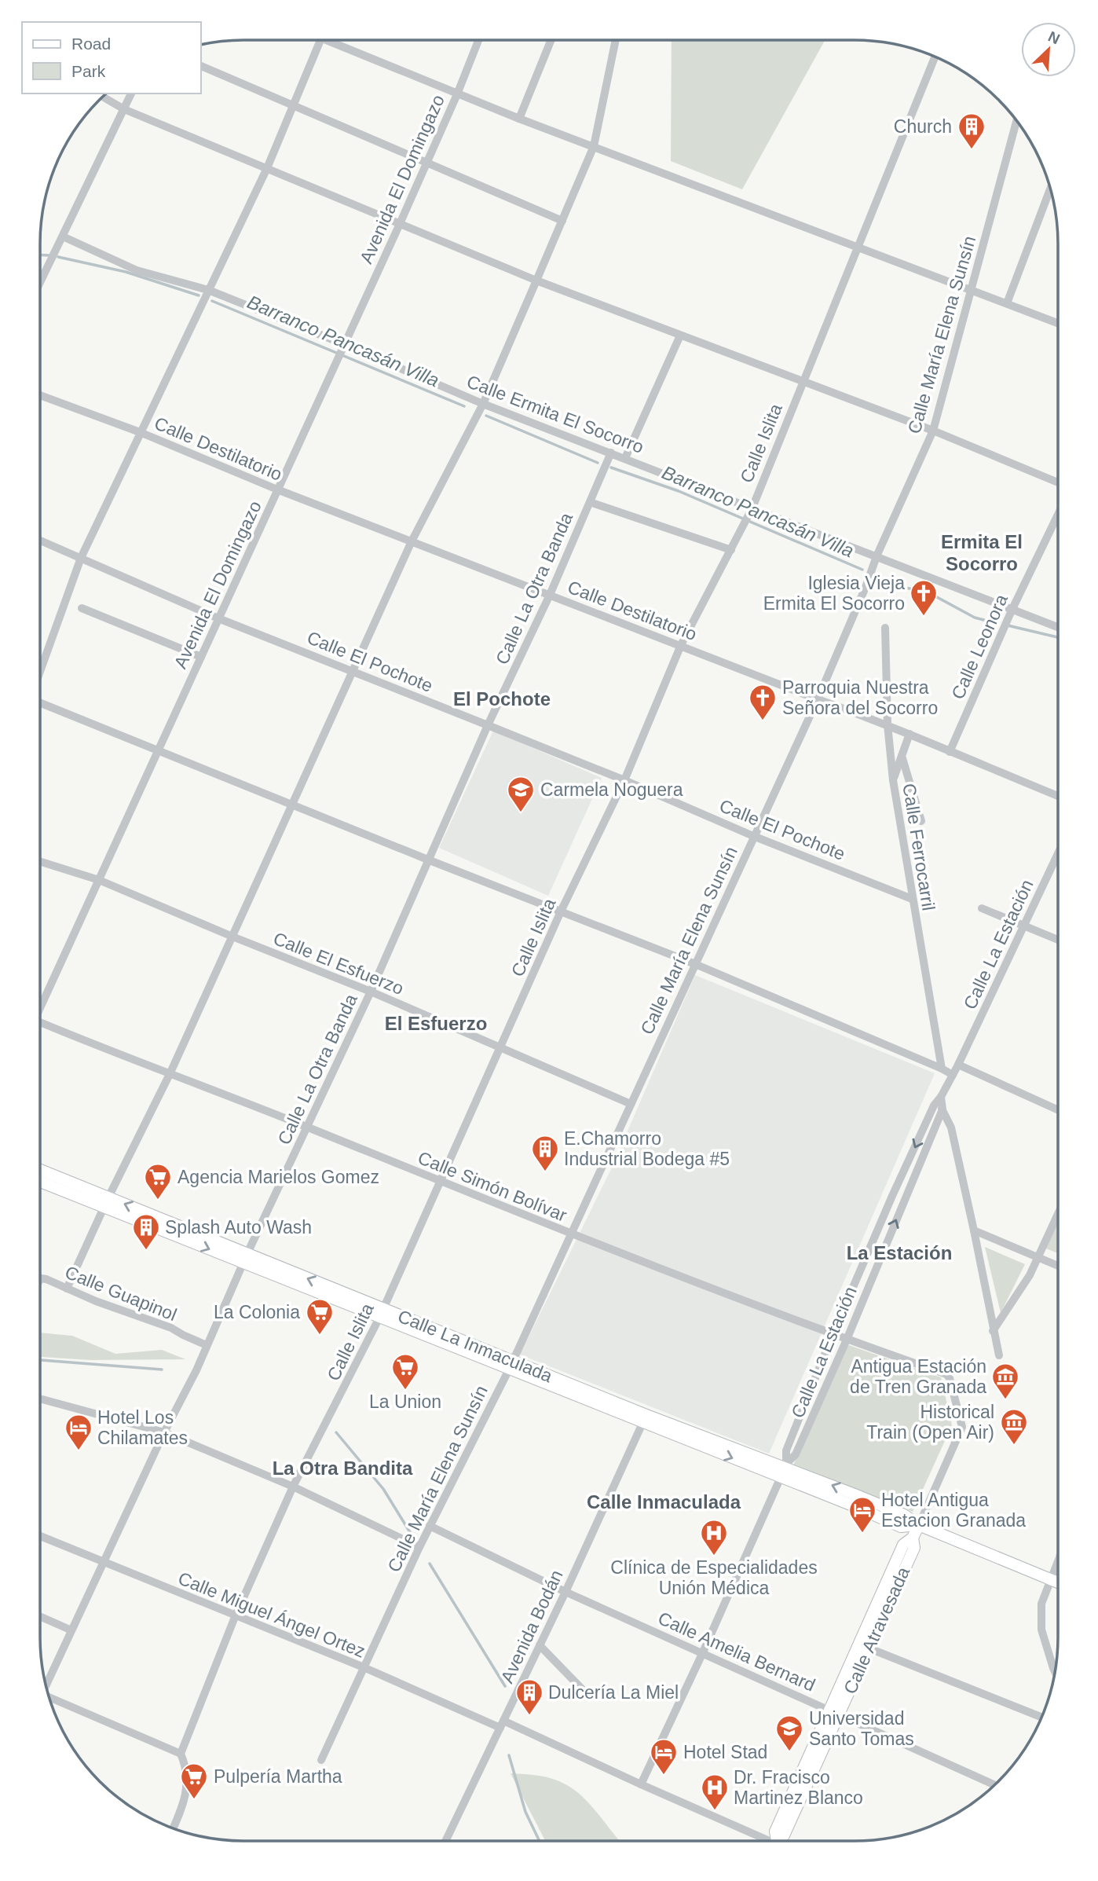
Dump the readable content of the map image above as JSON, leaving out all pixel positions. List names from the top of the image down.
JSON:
{
  "streets": {
    "main road": ["Calle La Inmaculada", "Calle Atravesada"],
    "street": [
      "Avenida El Domingazo",
      "Calle María Elena Sunsín",
      "Calle Ermita El Socorro",
      "Calle Islita",
      "Calle Destilatorio",
      "Calle La Otra Banda",
      "Calle Leonora",
      "Calle El Pochote",
      "Calle Ferrocarril",
      "Calle La Estación",
      "Calle El Esfuerzo",
      "Calle Simón Bolívar",
      "Calle Guapinol",
      "Calle Miguel Ángel Ortez",
      "Avenida Bodán",
      "Calle Amelia Bernard"
    ]
  },
  "crossings": [
    ["Avenida El Domingazo", "Calle Ermita El Socorro"],
    ["Avenida El Domingazo", "Calle Destilatorio"],
    ["Avenida El Domingazo", "Calle El Pochote"],
    ["Avenida El Domingazo", "Calle El Esfuerzo"],
    ["Calle María Elena Sunsín", "Calle Ermita El Socorro"],
    ["Calle María Elena Sunsín", "Calle Destilatorio"],
    ["Calle María Elena Sunsín", "Calle El Pochote"],
    ["Calle María Elena Sunsín", "Calle El Esfuerzo"],
    ["Calle María Elena Sunsín", "Calle Simón Bolívar"],
    ["Calle María Elena Sunsín", "Calle La Inmaculada"],
    ["Calle María Elena Sunsín", "Calle Miguel Ángel Ortez"],
    ["Calle María Elena Sunsín", "Calle Amelia Bernard"],
    ["Calle Ermita El Socorro", "Calle Islita"],
    ["Calle Ermita El Socorro", "Calle La Otra Banda"],
    ["Calle Ermita El Socorro", "Calle Leonora"],
    ["Calle Islita", "Calle Destilatorio"],
    ["Calle Islita", "Calle El Pochote"],
    ["Calle Islita", "Calle El Esfuerzo"],
    ["Calle Islita", "Calle Simón Bolívar"],
    ["Calle Islita", "Calle La Inmaculada"],
    ["Calle Islita", "Calle Miguel Ángel Ortez"],
    ["Calle Destilatorio", "Calle La Otra Banda"],
    ["Calle Destilatorio", "Calle Leonora"],
    ["Calle Destilatorio", "Calle Ferrocarril"],
    ["Calle La Otra Banda", "Calle El Pochote"],
    ["Calle La Otra Banda", "Calle El Esfuerzo"],
    ["Calle La Otra Banda", "Calle Simón Bolívar"],
    ["Calle La Otra Banda", "Calle Guapinol"],
    ["Calle La Otra Banda", "Calle La Inmaculada"],
    ["Calle La Otra Banda", "Calle Miguel Ángel Ortez"],
    ["Calle El Pochote", "Calle Ferrocarril"],
    ["Calle La Estación", "Calle Simón Bolívar"],
    ["Calle La Estación", "Calle La Inmaculada"],
    ["Calle La Estación", "Calle Miguel Ángel Ortez"],
    ["Calle La Estación", "Calle Amelia Bernard"],
    ["Calle Simón Bolívar", "Calle Atravesada"],
    ["Calle La Inmaculada", "Avenida Bodán"],
    ["Calle La Inmaculada", "Calle Atravesada"],
    ["Calle Miguel Ángel Ortez", "Avenida Bodán"],
    ["Avenida Bodán", "Calle Amelia Bernard"],
    ["Calle Atravesada", "Calle Amelia Bernard"]
  ],
  "districts": [
    "Ermita El Socorro",
    "El Pochote",
    "El Esfuerzo",
    "La Estación",
    "La Otra Bandita",
    "Calle Inmaculada"
  ],
  "water": ["Barranco Pancasán Villa"],
  "places": {
    "building": [
      "Church",
      "E.Chamorro Industrial Bodega #5",
      "Splash Auto Wash",
      "Dulcería La Miel"
    ],
    "church": ["Iglesia Vieja Ermita El Socorro", "Parroquia Nuestra Señora del Socorro"],
    "school or university": ["Carmela Noguera", "Universidad Santo Tomas"],
    "supermarket": [
      "Agencia Marielos Gomez",
      "La Colonia",
      "La Union",
      "Pulpería Martha"
    ],
    "museum": ["Antigua Estación de Tren Granada", "Historical Train (Open Air)"],
    "hotel": ["Hotel Los Chilamates", "Hotel Antigua Estacion Granada", "Hotel Stad"],
    "hospital": ["Clínica de Especialidades Unión Médica", "Dr. Fracisco Martinez Blanco"]
  },
  "legend": ["Road", "Park"],
  "north": "top right"
}
